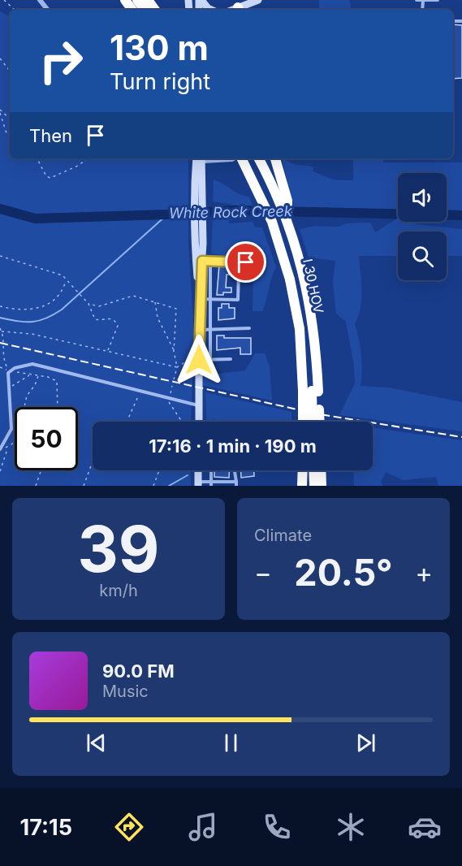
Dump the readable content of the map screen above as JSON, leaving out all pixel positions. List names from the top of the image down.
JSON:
{
  "streets": {
    "highway": ["I 30 HOV"]
  },
  "water": ["White Rock Creek"],
  "page": {
    "turn": ["130 m", "Turn right"],
    "then": "Then",
    "limit": "50",
    "trip": "17:16 · 1 min · 190 m",
    "tile": [
      ["39", "km/h"],
      "Climate"
    ],
    "heat": ["−", "20.5°", "+"],
    "song": ["90.0 FM", "Music"],
    "tabs": "17:15"
  }
}
